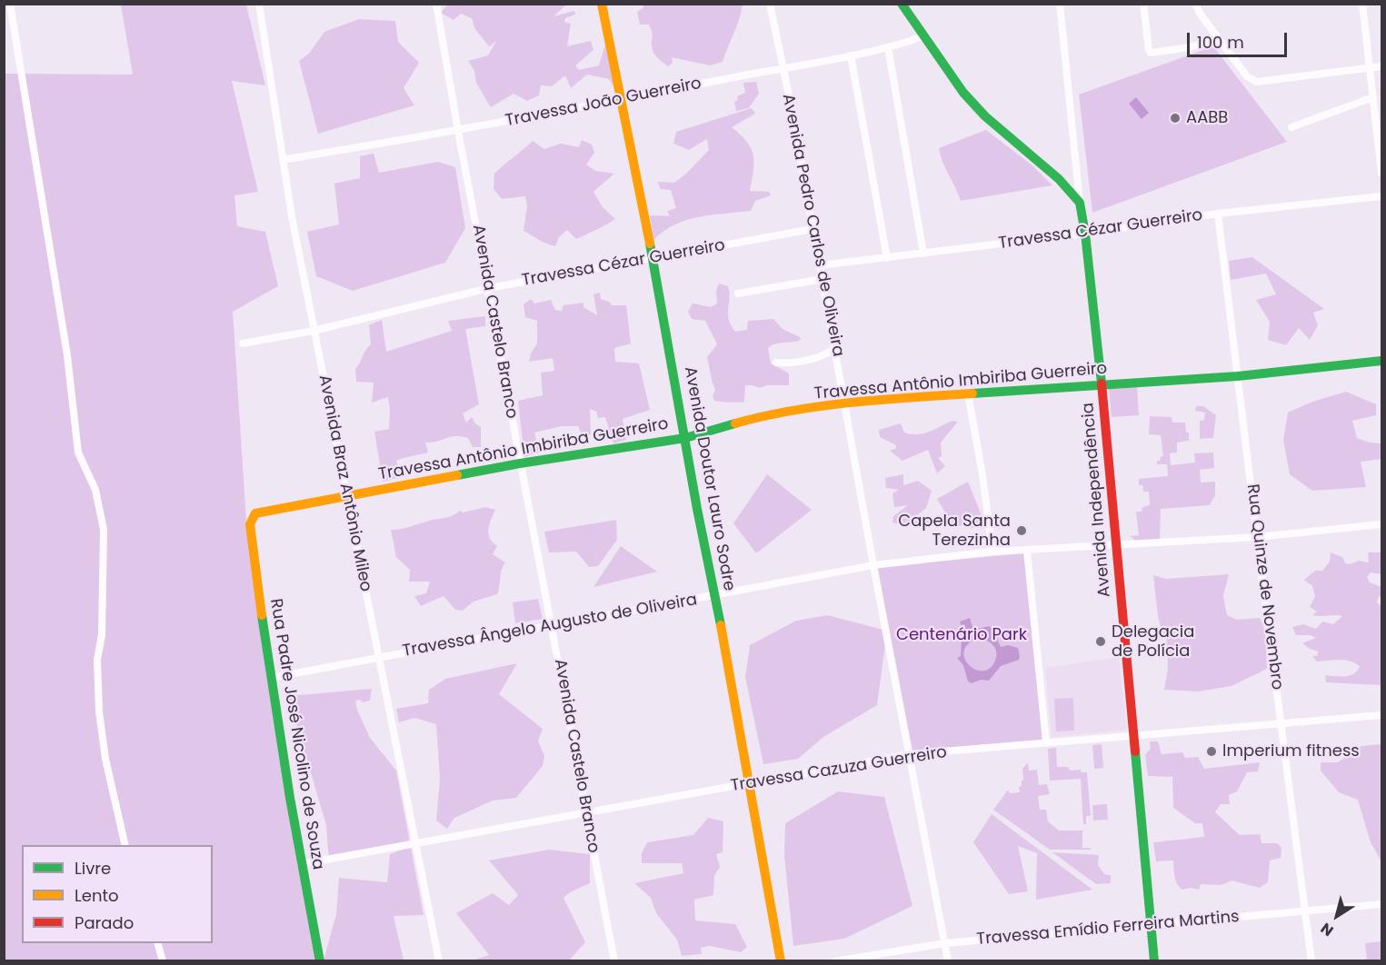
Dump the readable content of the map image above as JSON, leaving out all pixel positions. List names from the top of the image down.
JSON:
{
  "streets": {
    "street": [
      "Travessa João Guerreiro",
      "Avenida Pedro Carlos de Oliveira",
      "Travessa Cézar Guerreiro",
      "Avenida Castelo Branco",
      "Travessa Antônio Imbiriba Guerreiro",
      "Avenida Doutor Lauro Sodre",
      "Avenida Braz Antônio Mileo",
      "Avenida Independência",
      "Rua Quinze de Novembro",
      "Travessa Ângelo Augusto de Oliveira",
      "Rua Padre José Nicolino de Souza",
      "Travessa Cazuza Guerreiro",
      "Travessa Emídio Ferreira Martins"
    ]
  },
  "crossings": [
    ["Travessa João Guerreiro", "Avenida Pedro Carlos de Oliveira"],
    ["Travessa João Guerreiro", "Avenida Castelo Branco"],
    ["Travessa João Guerreiro", "Avenida Doutor Lauro Sodre"],
    ["Travessa João Guerreiro", "Avenida Braz Antônio Mileo"],
    ["Avenida Pedro Carlos de Oliveira", "Travessa Cézar Guerreiro"],
    ["Avenida Pedro Carlos de Oliveira", "Travessa Antônio Imbiriba Guerreiro"],
    ["Avenida Pedro Carlos de Oliveira", "Travessa Ângelo Augusto de Oliveira"],
    ["Avenida Pedro Carlos de Oliveira", "Travessa Cazuza Guerreiro"],
    ["Avenida Pedro Carlos de Oliveira", "Travessa Emídio Ferreira Martins"],
    ["Travessa Cézar Guerreiro", "Avenida Castelo Branco"],
    ["Travessa Cézar Guerreiro", "Avenida Doutor Lauro Sodre"],
    ["Travessa Cézar Guerreiro", "Avenida Braz Antônio Mileo"],
    ["Travessa Cézar Guerreiro", "Avenida Independência"],
    ["Travessa Cézar Guerreiro", "Rua Quinze de Novembro"],
    ["Avenida Castelo Branco", "Travessa Antônio Imbiriba Guerreiro"],
    ["Avenida Castelo Branco", "Travessa Ângelo Augusto de Oliveira"],
    ["Avenida Castelo Branco", "Travessa Cazuza Guerreiro"],
    ["Travessa Antônio Imbiriba Guerreiro", "Avenida Doutor Lauro Sodre"],
    ["Travessa Antônio Imbiriba Guerreiro", "Avenida Braz Antônio Mileo"],
    ["Travessa Antônio Imbiriba Guerreiro", "Avenida Independência"],
    ["Travessa Antônio Imbiriba Guerreiro", "Rua Quinze de Novembro"],
    ["Travessa Antônio Imbiriba Guerreiro", "Rua Padre José Nicolino de Souza"],
    ["Avenida Doutor Lauro Sodre", "Travessa Ângelo Augusto de Oliveira"],
    ["Avenida Doutor Lauro Sodre", "Travessa Cazuza Guerreiro"],
    ["Avenida Braz Antônio Mileo", "Travessa Ângelo Augusto de Oliveira"],
    ["Avenida Braz Antônio Mileo", "Travessa Cazuza Guerreiro"],
    ["Avenida Independência", "Travessa Ângelo Augusto de Oliveira"],
    ["Avenida Independência", "Travessa Cazuza Guerreiro"],
    ["Avenida Independência", "Travessa Emídio Ferreira Martins"],
    ["Rua Quinze de Novembro", "Travessa Ângelo Augusto de Oliveira"],
    ["Rua Quinze de Novembro", "Travessa Cazuza Guerreiro"],
    ["Rua Quinze de Novembro", "Travessa Emídio Ferreira Martins"],
    ["Travessa Ângelo Augusto de Oliveira", "Rua Padre José Nicolino de Souza"],
    ["Rua Padre José Nicolino de Souza", "Travessa Cazuza Guerreiro"]
  ],
  "parks": ["Centenário Park"],
  "places": [
    "AABB",
    "Capela Santa Terezinha",
    "Delegacia de Polícia",
    "Imperium fitness"
  ],
  "legend": ["Livre", "Lento", "Parado"],
  "scale_bar": "100 m",
  "north": "bottom left"
}
